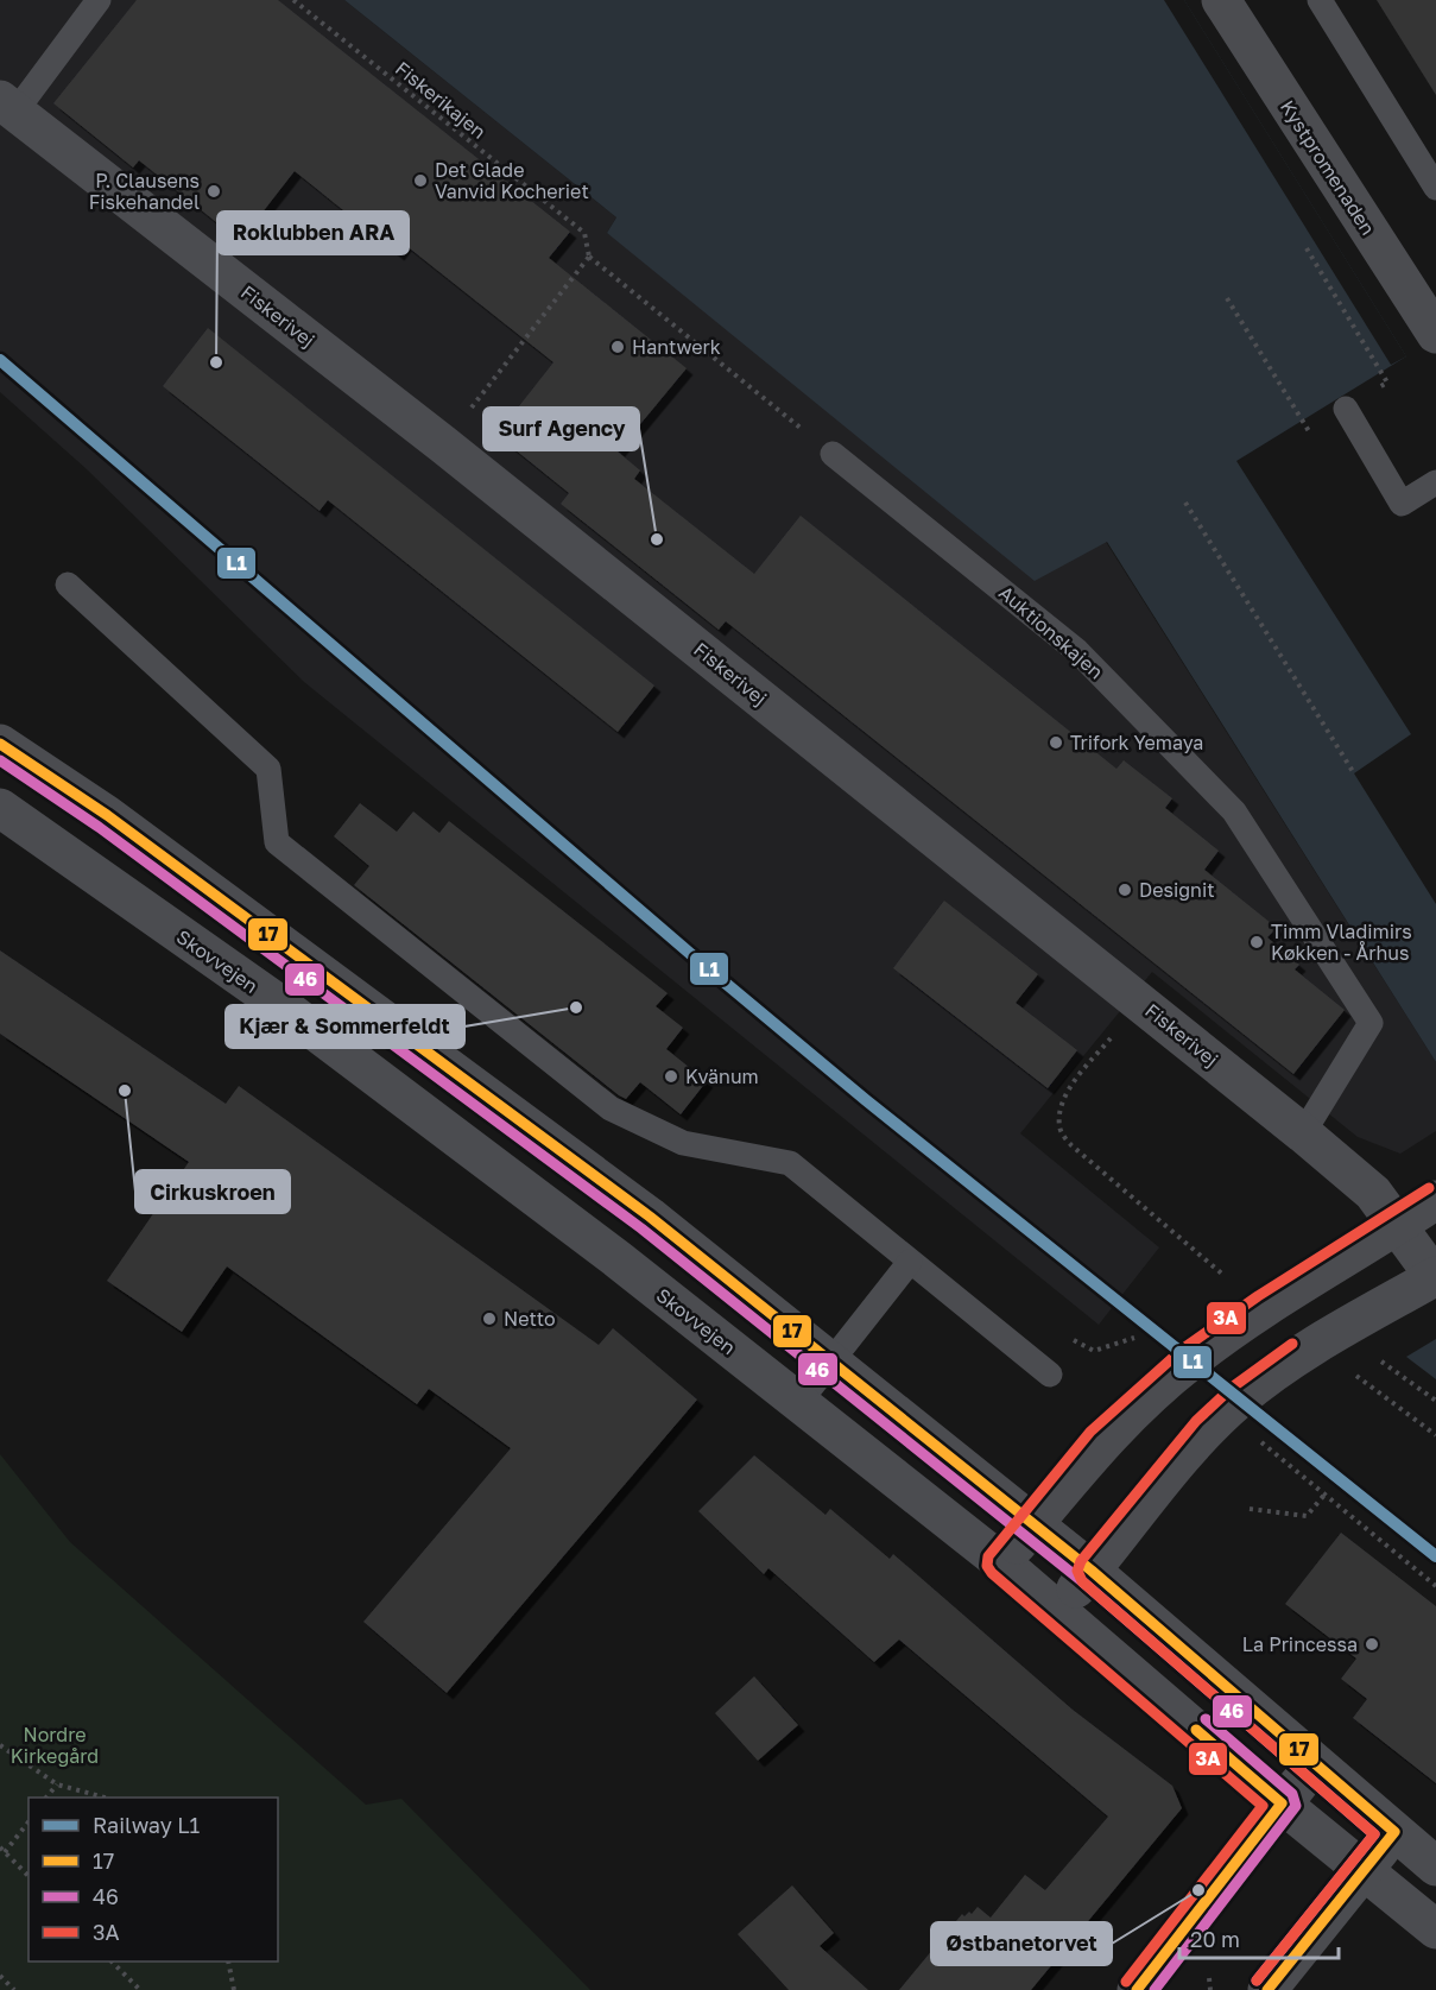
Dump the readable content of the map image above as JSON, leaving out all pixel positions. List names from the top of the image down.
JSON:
{
  "streets": {
    "street": ["Kystpromenaden", "Fiskerivej", "Skovvejen"],
    "lane": ["Auktionskajen"],
    "path": ["Fiskerikajen"]
  },
  "crossings": [
    ["Fiskerivej", "Auktionskajen"]
  ],
  "parks": ["Nordre Kirkegård"],
  "places": [
    "Det Glade Vanvid Kocheriet",
    "P. Clausens Fiskehandel",
    "Hantwerk",
    "Roklubben ARA",
    "Surf Agency",
    "Trifork Yemaya",
    "Designit",
    "Timm Vladimirs Køkken - Århus",
    "Kjær & Sommerfeldt",
    "Kvänum",
    "Cirkuskroen",
    "Netto",
    "La Princessa",
    "Østbanetorvet"
  ],
  "lines": [
    "rail line L1",
    "transit line 17",
    "transit line 46",
    "transit line 3A"
  ],
  "legend": [
    "Railway L1",
    "17",
    "46",
    "3A"
  ],
  "scale_bar": "20 m"
}
